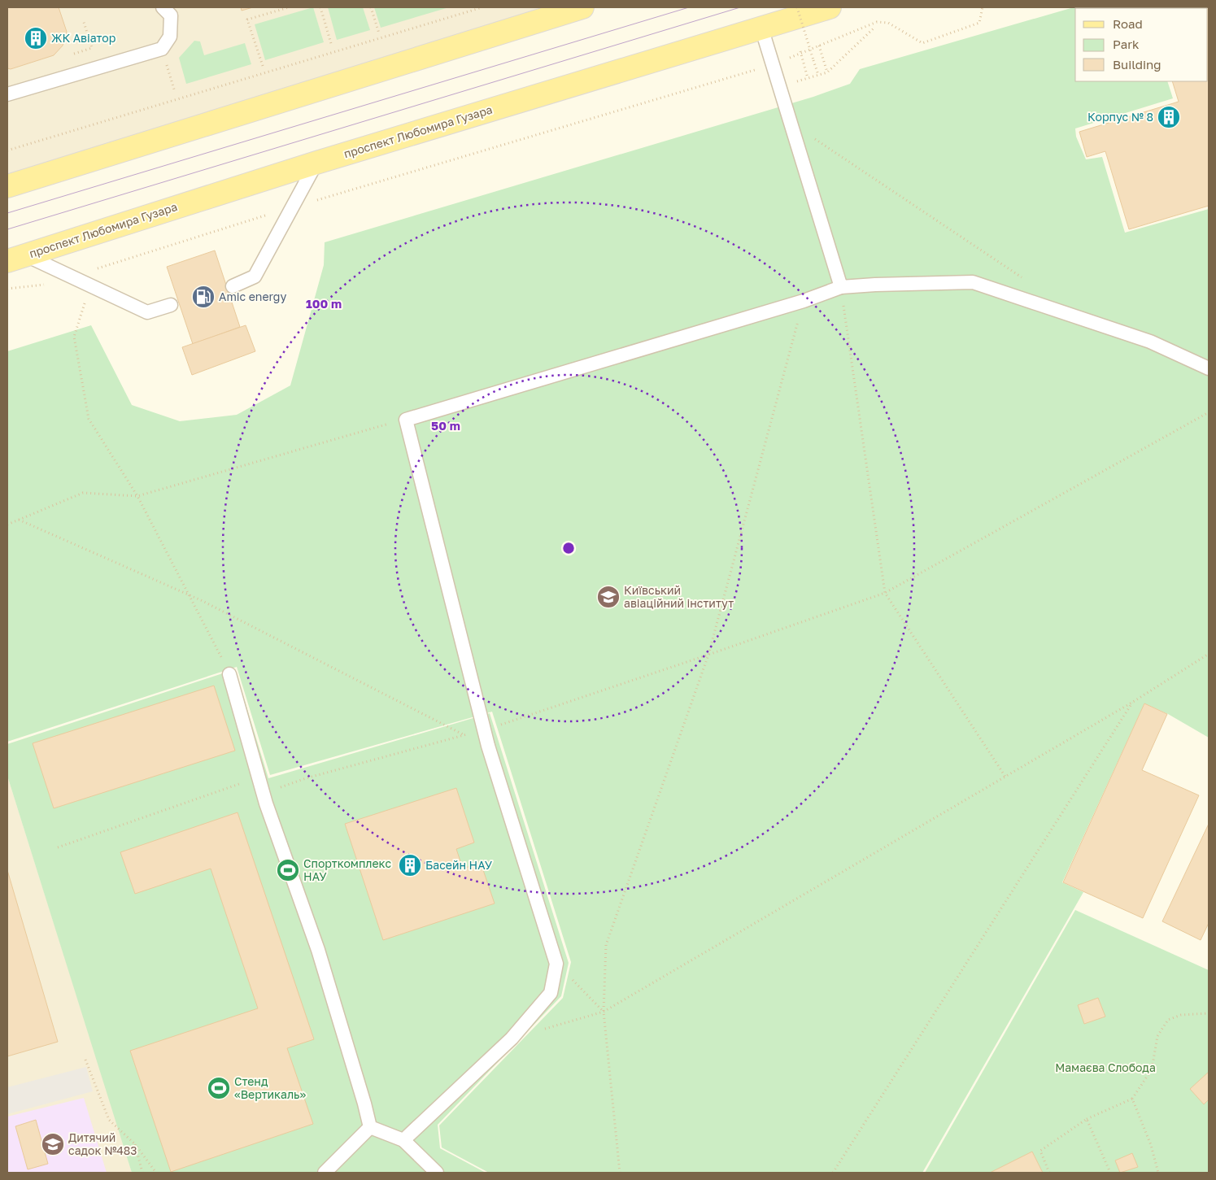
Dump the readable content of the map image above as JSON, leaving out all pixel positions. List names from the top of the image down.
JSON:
{
  "streets": {
    "main road": ["проспект Любомира Гузара"]
  },
  "parks": ["Мамаєва Слобода"],
  "places": {
    "building": ["ЖК Авіатор", "Корпус № 8", "Басейн НАУ"],
    "fuel station": ["Amic energy"],
    "school or university": ["Київський авіаційний інститут", "Дитячий садок №483"],
    "sports": ["Спорткомплекс НАУ", "Стенд «Вертикаль»"]
  },
  "legend": ["Road", "Park", "Building"],
  "rings": ["100 m", "50 m"]
}
